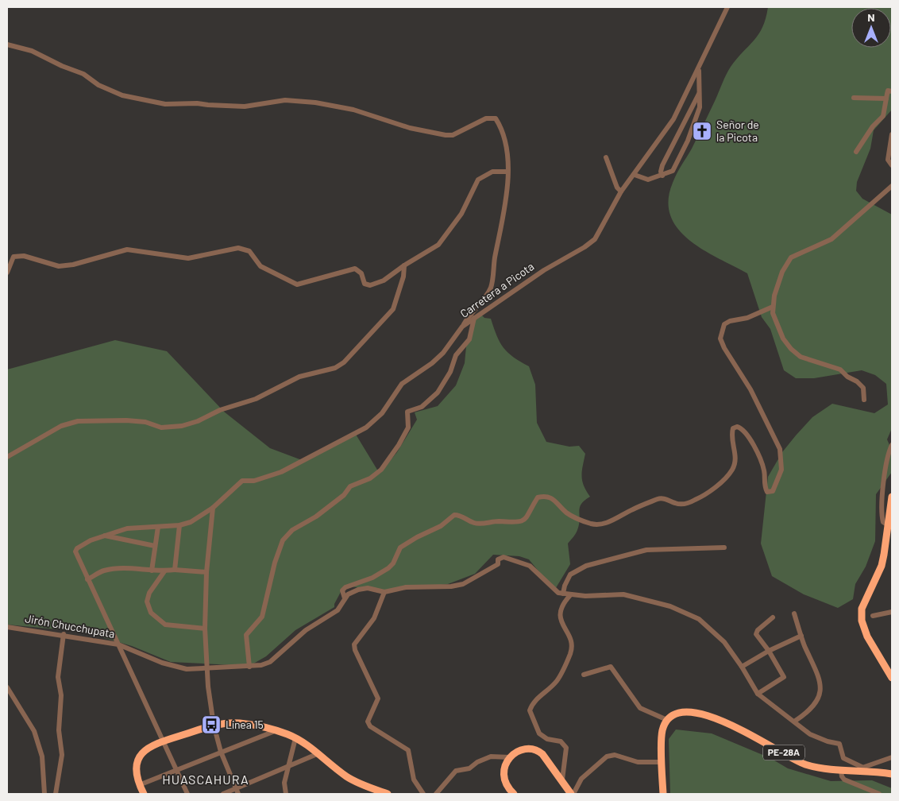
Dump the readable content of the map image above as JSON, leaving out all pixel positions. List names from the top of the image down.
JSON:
{
  "streets": {
    "highway": ["PE-28A"],
    "street": ["Carretera a Picota", "Jirón Chucchupata"]
  },
  "districts": ["HUASCAHURA"],
  "places": {
    "church": ["Señor de la Picota"],
    "bus stop": ["Línea 15"]
  },
  "north": "top"
}
